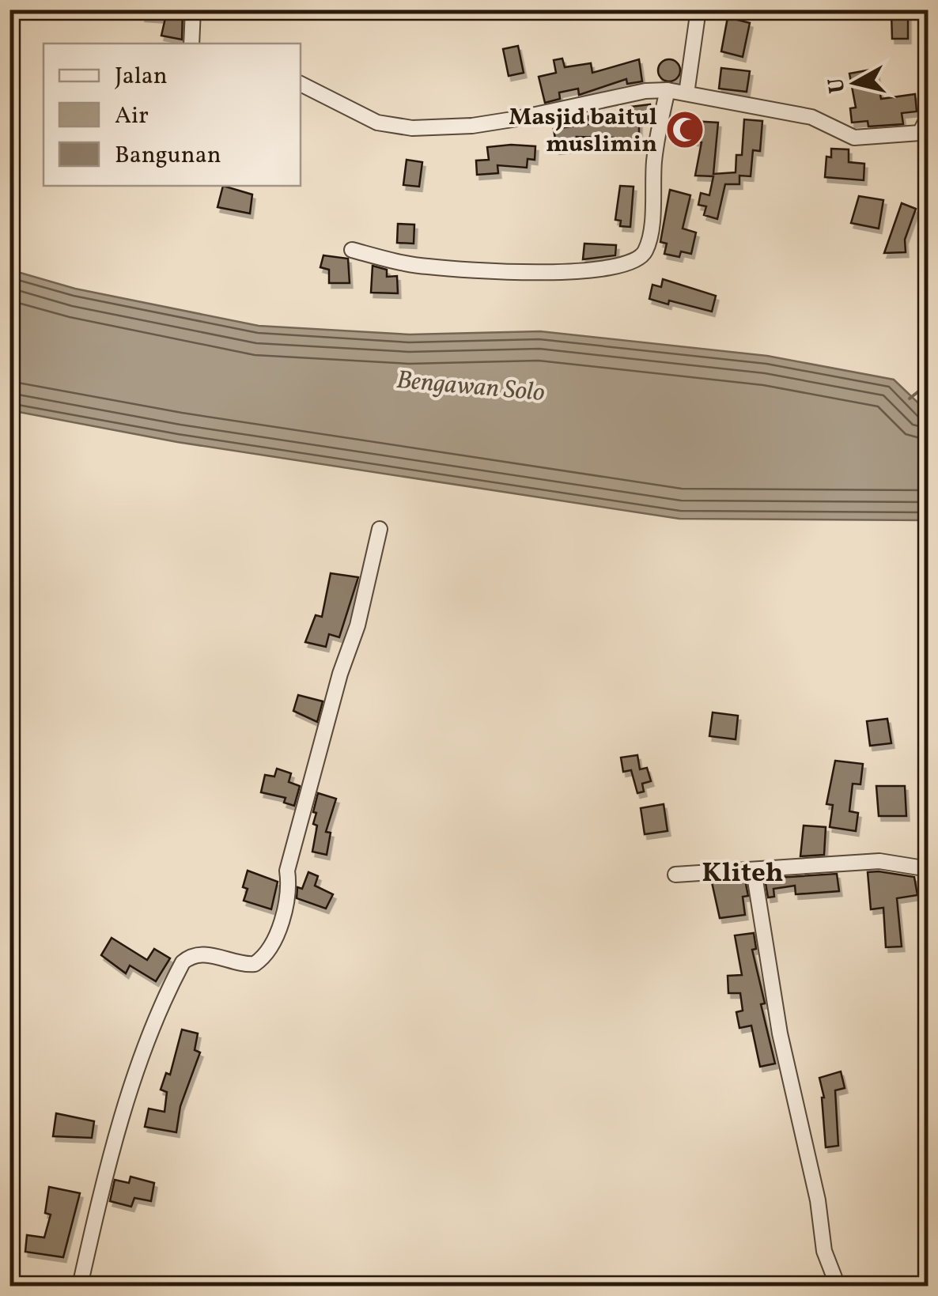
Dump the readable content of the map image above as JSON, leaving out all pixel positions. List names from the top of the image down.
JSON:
{
  "districts": ["Kliteh"],
  "water": ["Bengawan Solo"],
  "places": {
    "mosque": ["Masjid baitul muslimin"]
  },
  "legend": ["Jalan", "Air", "Bangunan"],
  "north": "left"
}
